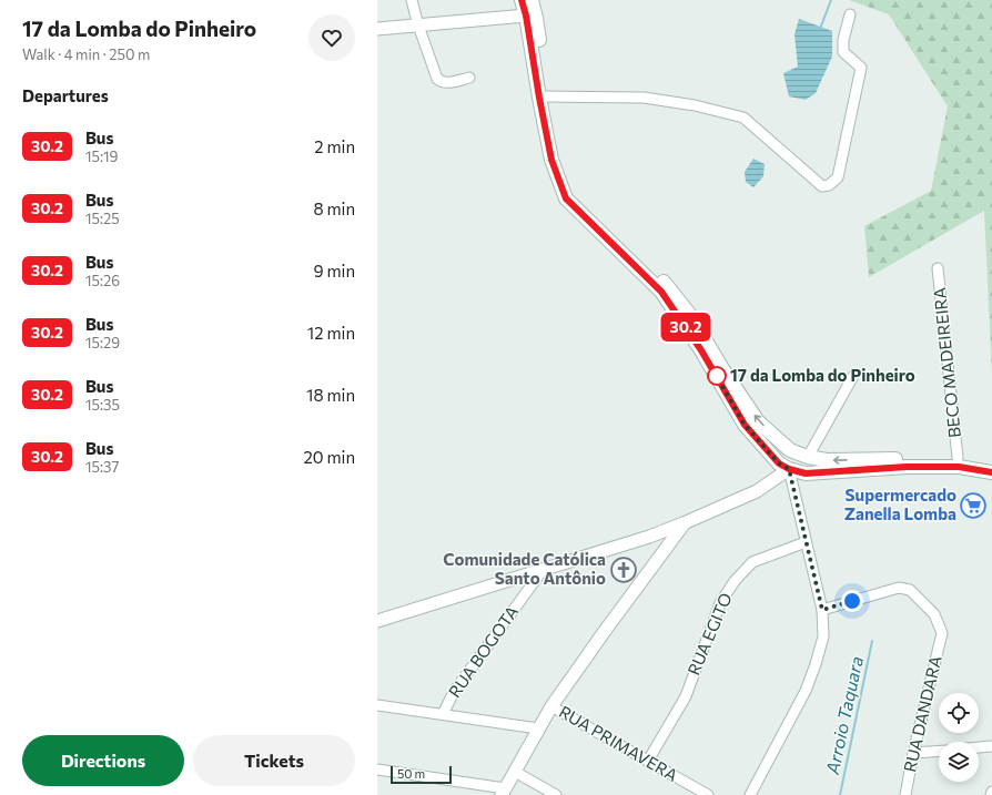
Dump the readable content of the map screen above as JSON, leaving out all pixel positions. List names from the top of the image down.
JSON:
{
  "streets": {
    "street": [
      "BECO MADEIREIRA",
      "RUA EGITO",
      "RUA BOGOTA",
      "RUA DANDARA",
      "RUA PRIMAVERA"
    ]
  },
  "crossings": [
    ["RUA EGITO", "RUA PRIMAVERA"]
  ],
  "water": ["Arroio Taquara"],
  "places": {
    "other": ["17 da Lomba do Pinheiro"],
    "supermarket": ["Supermercado Zanella Lomba"],
    "church": ["Comunidade Católica Santo Antônio"]
  },
  "lines": ["bus line 30.2"],
  "scale_bar": "50 m",
  "page": {
    "heading": [
      ["17 da Lomba do Pinheiro", "Walk · 4 min · 250 m"],
      "Departures"
    ],
    "on_map": "30.2",
    "list": [
      {
        "mark": "30.2",
        "name": "Bus",
        "note": "15:19",
        "value": "2 min"
      },
      {
        "mark": "30.2",
        "name": "Bus",
        "note": "15:25",
        "value": "8 min"
      },
      {
        "mark": "30.2",
        "name": "Bus",
        "note": "15:26",
        "value": "9 min"
      },
      {
        "mark": "30.2",
        "name": "Bus",
        "note": "15:29",
        "value": "12 min"
      },
      {
        "mark": "30.2",
        "name": "Bus",
        "note": "15:35",
        "value": "18 min"
      },
      {
        "mark": "30.2",
        "name": "Bus",
        "note": "15:37",
        "value": "20 min"
      }
    ],
    "buttons": ["Directions", "Tickets"],
    "scale": "50 m"
  }
}
